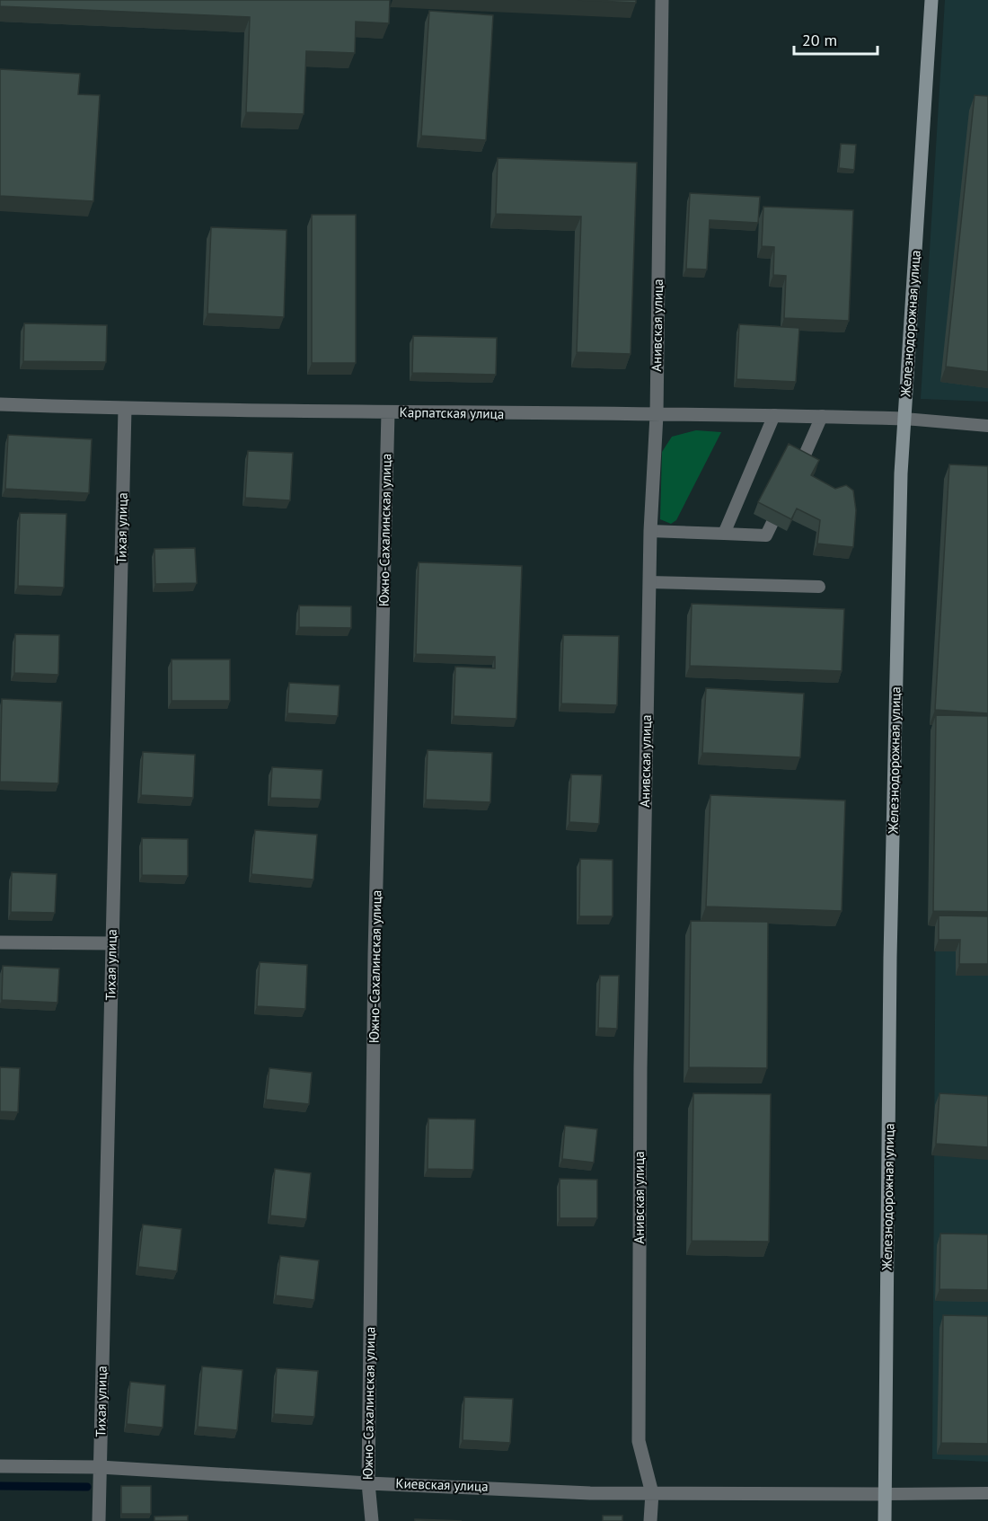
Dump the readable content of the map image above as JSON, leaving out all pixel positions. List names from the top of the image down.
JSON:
{
  "streets": {
    "main road": ["Железнодорожная улица"],
    "street": [
      "Анивская улица",
      "Карпатская улица",
      "Тихая улица",
      "Южно-Сахалинская улица",
      "Киевская улица"
    ]
  },
  "crossings": [
    ["Железнодорожная улица", "Карпатская улица"],
    ["Железнодорожная улица", "Киевская улица"],
    ["Анивская улица", "Карпатская улица"],
    ["Анивская улица", "Киевская улица"],
    ["Карпатская улица", "Тихая улица"],
    ["Карпатская улица", "Южно-Сахалинская улица"],
    ["Тихая улица", "Киевская улица"],
    ["Южно-Сахалинская улица", "Киевская улица"]
  ],
  "scale_bar": "20 m"
}
